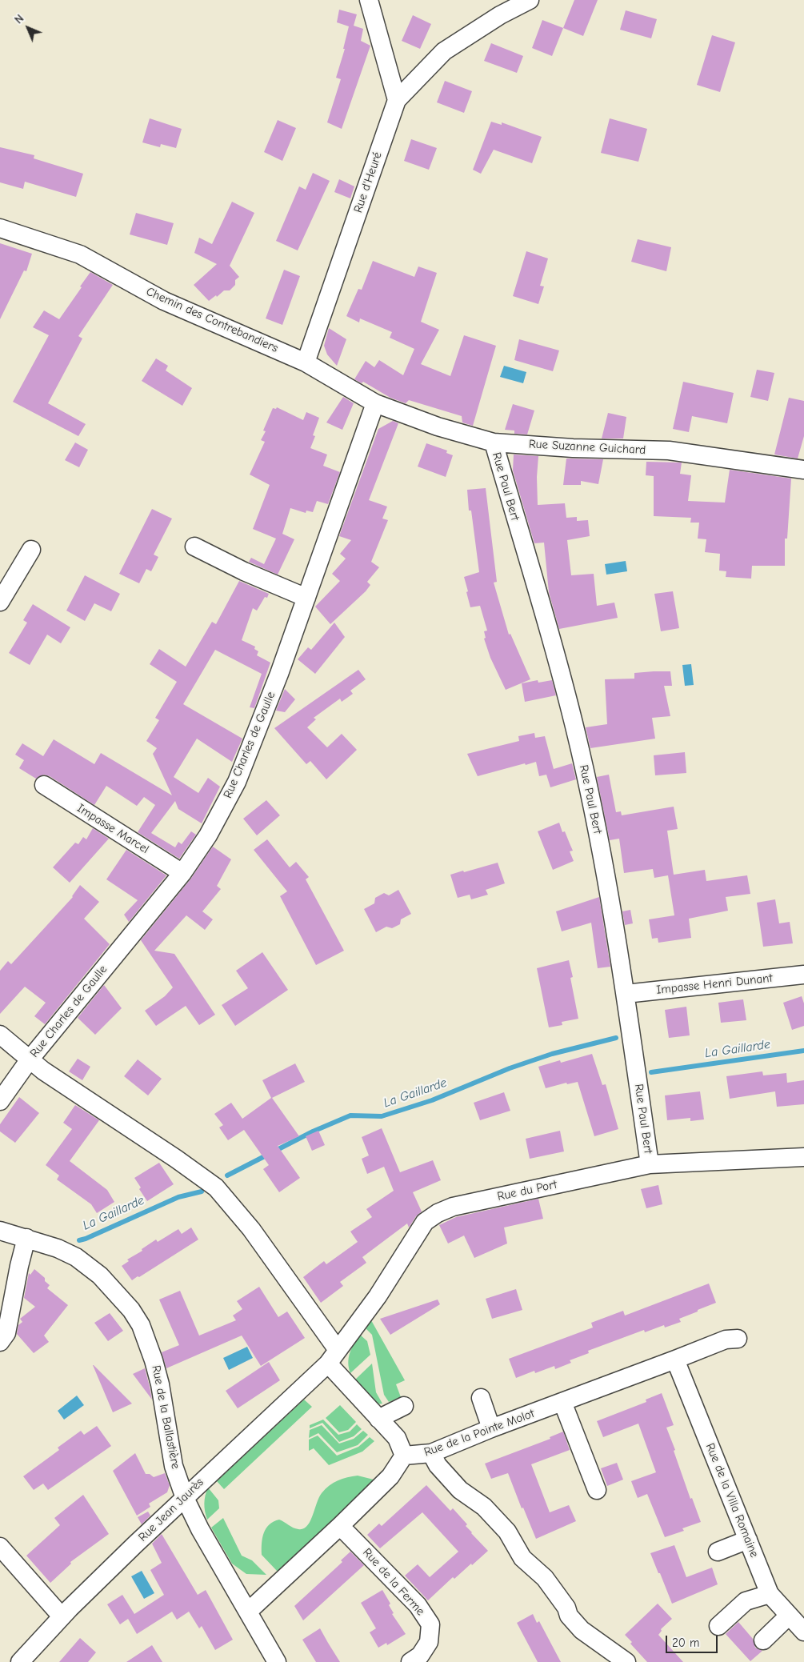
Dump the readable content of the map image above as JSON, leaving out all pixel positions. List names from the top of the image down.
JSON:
{
  "streets": {
    "street": [
      "Rue d'Heuré",
      "Chemin des Contrebandiers",
      "Rue Suzanne Guichard",
      "Rue Paul Bert",
      "Rue Charles de Gaulle",
      "Impasse Marcel",
      "Impasse Henri Dunant",
      "Rue du Port",
      "Rue de la Ballastière",
      "Rue de la Pointe Molot",
      "Rue de la Villa Romaine",
      "Rue Jean Jaurès",
      "Rue de la Ferme"
    ]
  },
  "crossings": [
    ["Rue d'Heuré", "Chemin des Contrebandiers"],
    ["Chemin des Contrebandiers", "Rue Suzanne Guichard"],
    ["Chemin des Contrebandiers", "Rue Charles de Gaulle"],
    ["Rue Suzanne Guichard", "Rue Paul Bert"],
    ["Rue Suzanne Guichard", "Rue Charles de Gaulle"],
    ["Rue Paul Bert", "Impasse Henri Dunant"],
    ["Rue Paul Bert", "Rue du Port"],
    ["Rue Charles de Gaulle", "Impasse Marcel"],
    ["Rue du Port", "Rue Jean Jaurès"],
    ["Rue de la Ballastière", "Rue Jean Jaurès"],
    ["Rue de la Pointe Molot", "Rue de la Villa Romaine"]
  ],
  "water": ["La Gaillarde"],
  "scale_bar": "20 m",
  "north": "top left"
}
